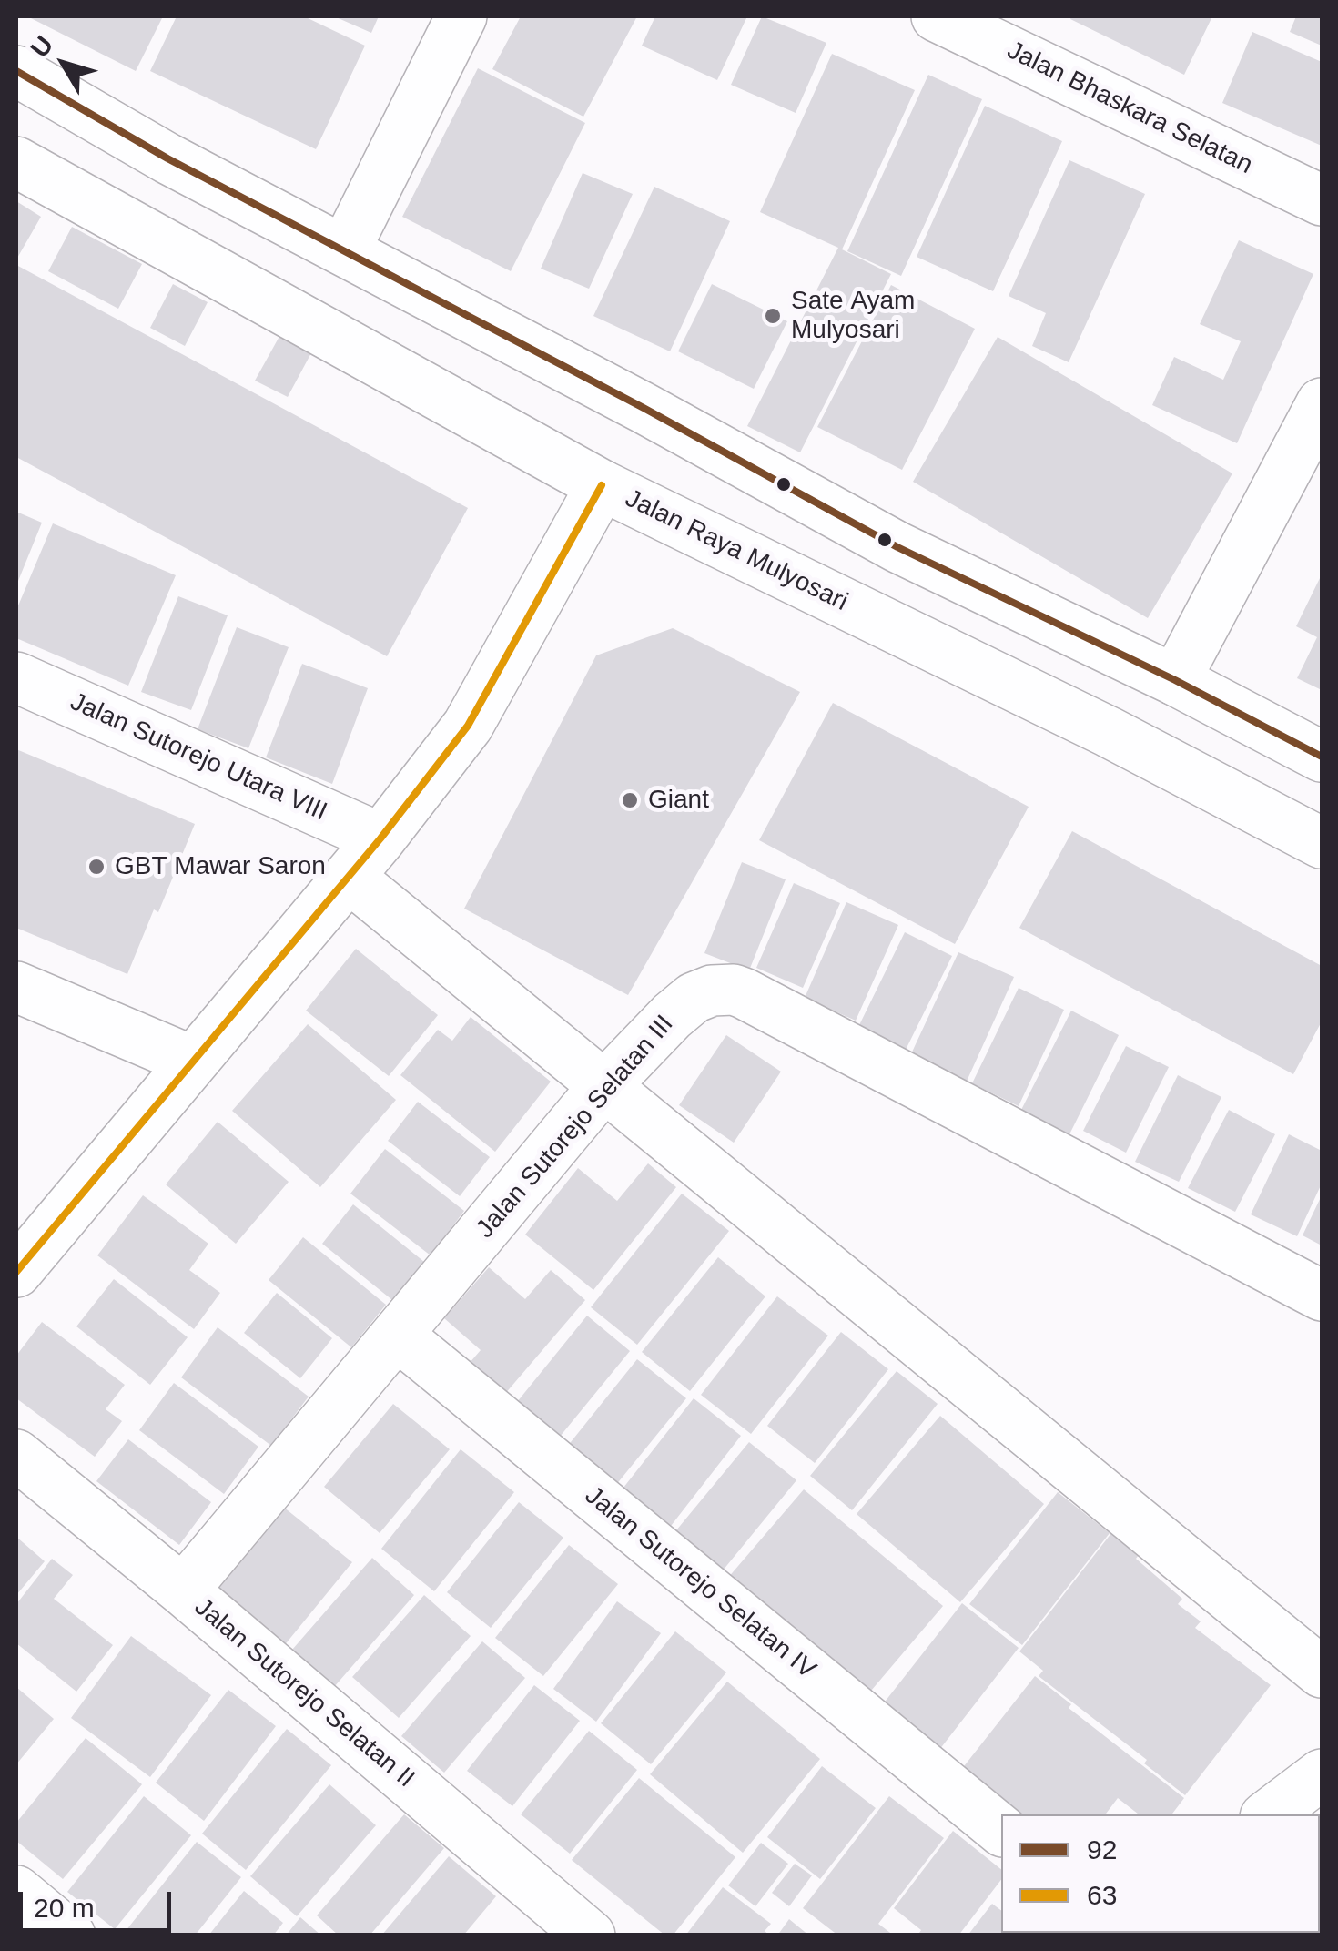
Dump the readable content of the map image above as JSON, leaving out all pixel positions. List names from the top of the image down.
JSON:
{
  "streets": {
    "street": [
      "Jalan Bhaskara Selatan",
      "Jalan Raya Mulyosari",
      "Jalan Sutorejo Utara VIII",
      "Jalan Sutorejo Selatan III",
      "Jalan Sutorejo Selatan IV",
      "Jalan Sutorejo Selatan II"
    ]
  },
  "crossings": [
    ["Jalan Sutorejo Selatan III", "Jalan Sutorejo Selatan IV"],
    ["Jalan Sutorejo Selatan III", "Jalan Sutorejo Selatan II"]
  ],
  "places": ["Sate Ayam Mulyosari", "Giant", "GBT Mawar Saron"],
  "lines": ["transit line 92", "transit line 63"],
  "legend": ["92", "63"],
  "scale_bar": "20 m",
  "north": "top left"
}
